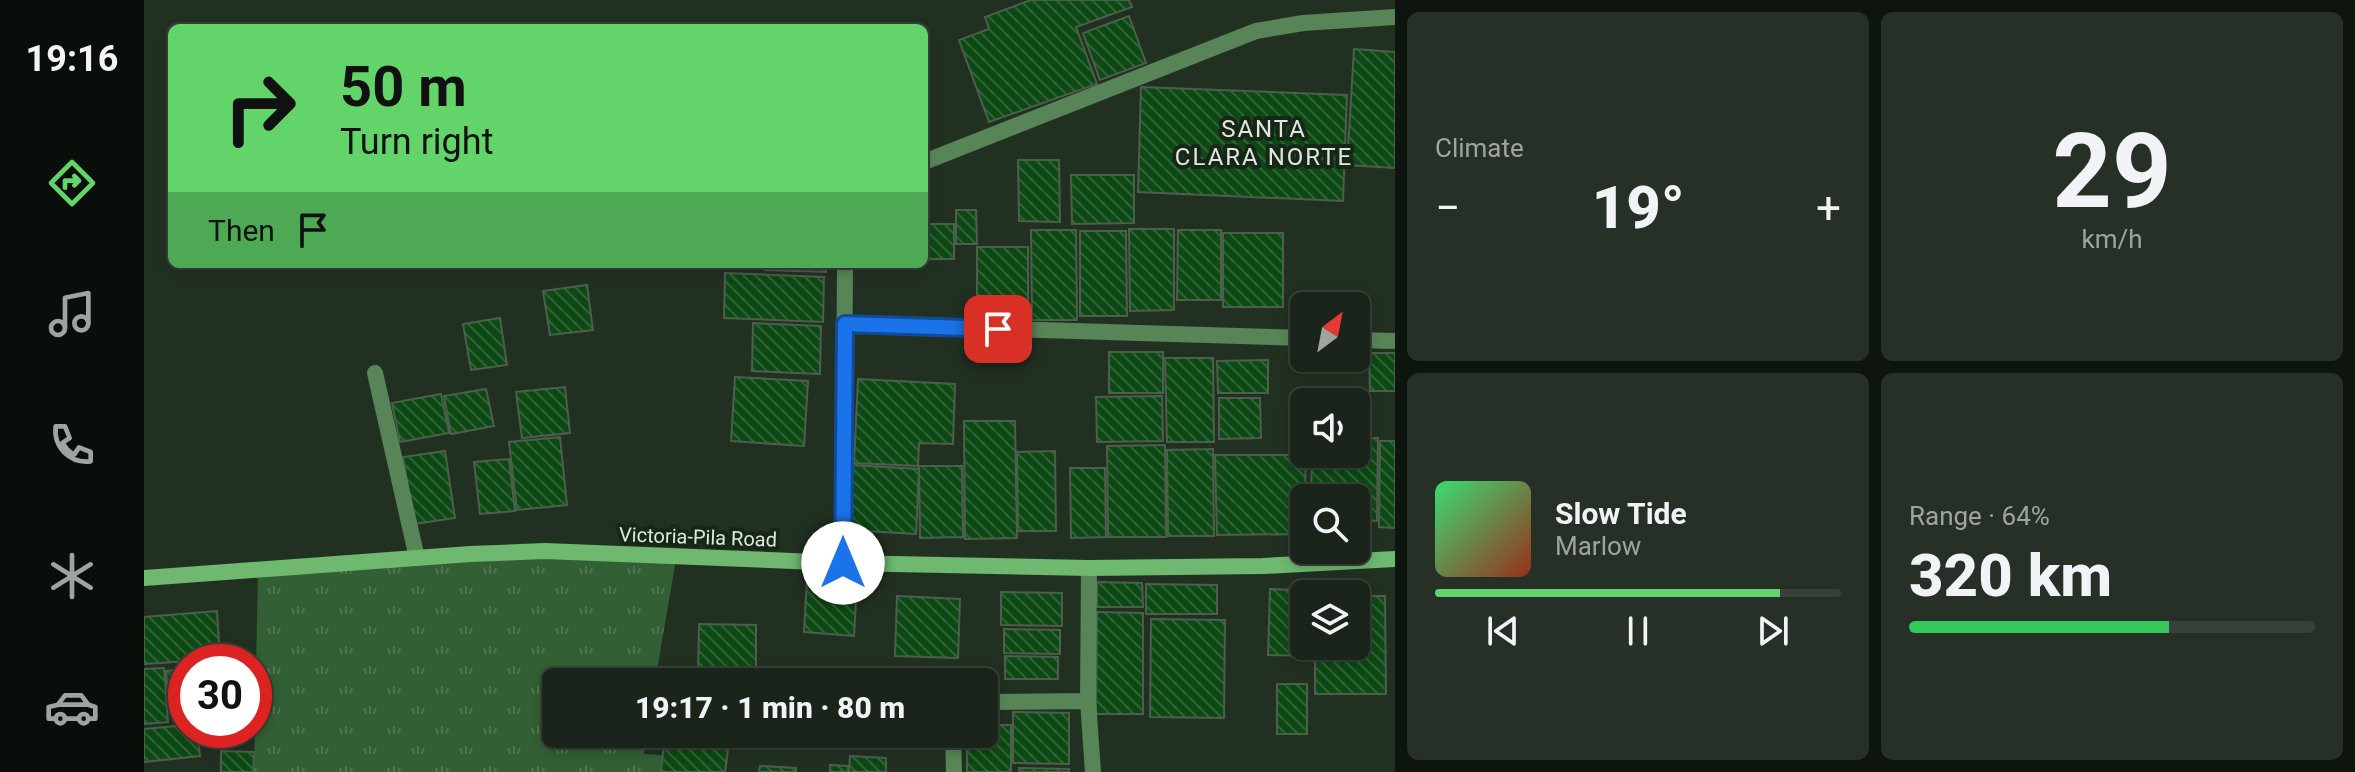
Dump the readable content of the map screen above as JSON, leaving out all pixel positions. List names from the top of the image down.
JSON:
{
  "streets": {
    "main road": ["Victoria-Pila Road"]
  },
  "districts": ["SANTA CLARA NORTE"],
  "north": "top right",
  "page": {
    "tabs": "19:16",
    "tile": [
      "Climate",
      ["29", "km/h"],
      ["Range · 64%", "320 km"]
    ],
    "turn": ["50 m", "Turn right"],
    "heat": ["−", "19°", "+"],
    "then": "Then",
    "song": ["Slow Tide", "Marlow"],
    "limit": "30",
    "trip": "19:17 · 1 min · 80 m"
  }
}
